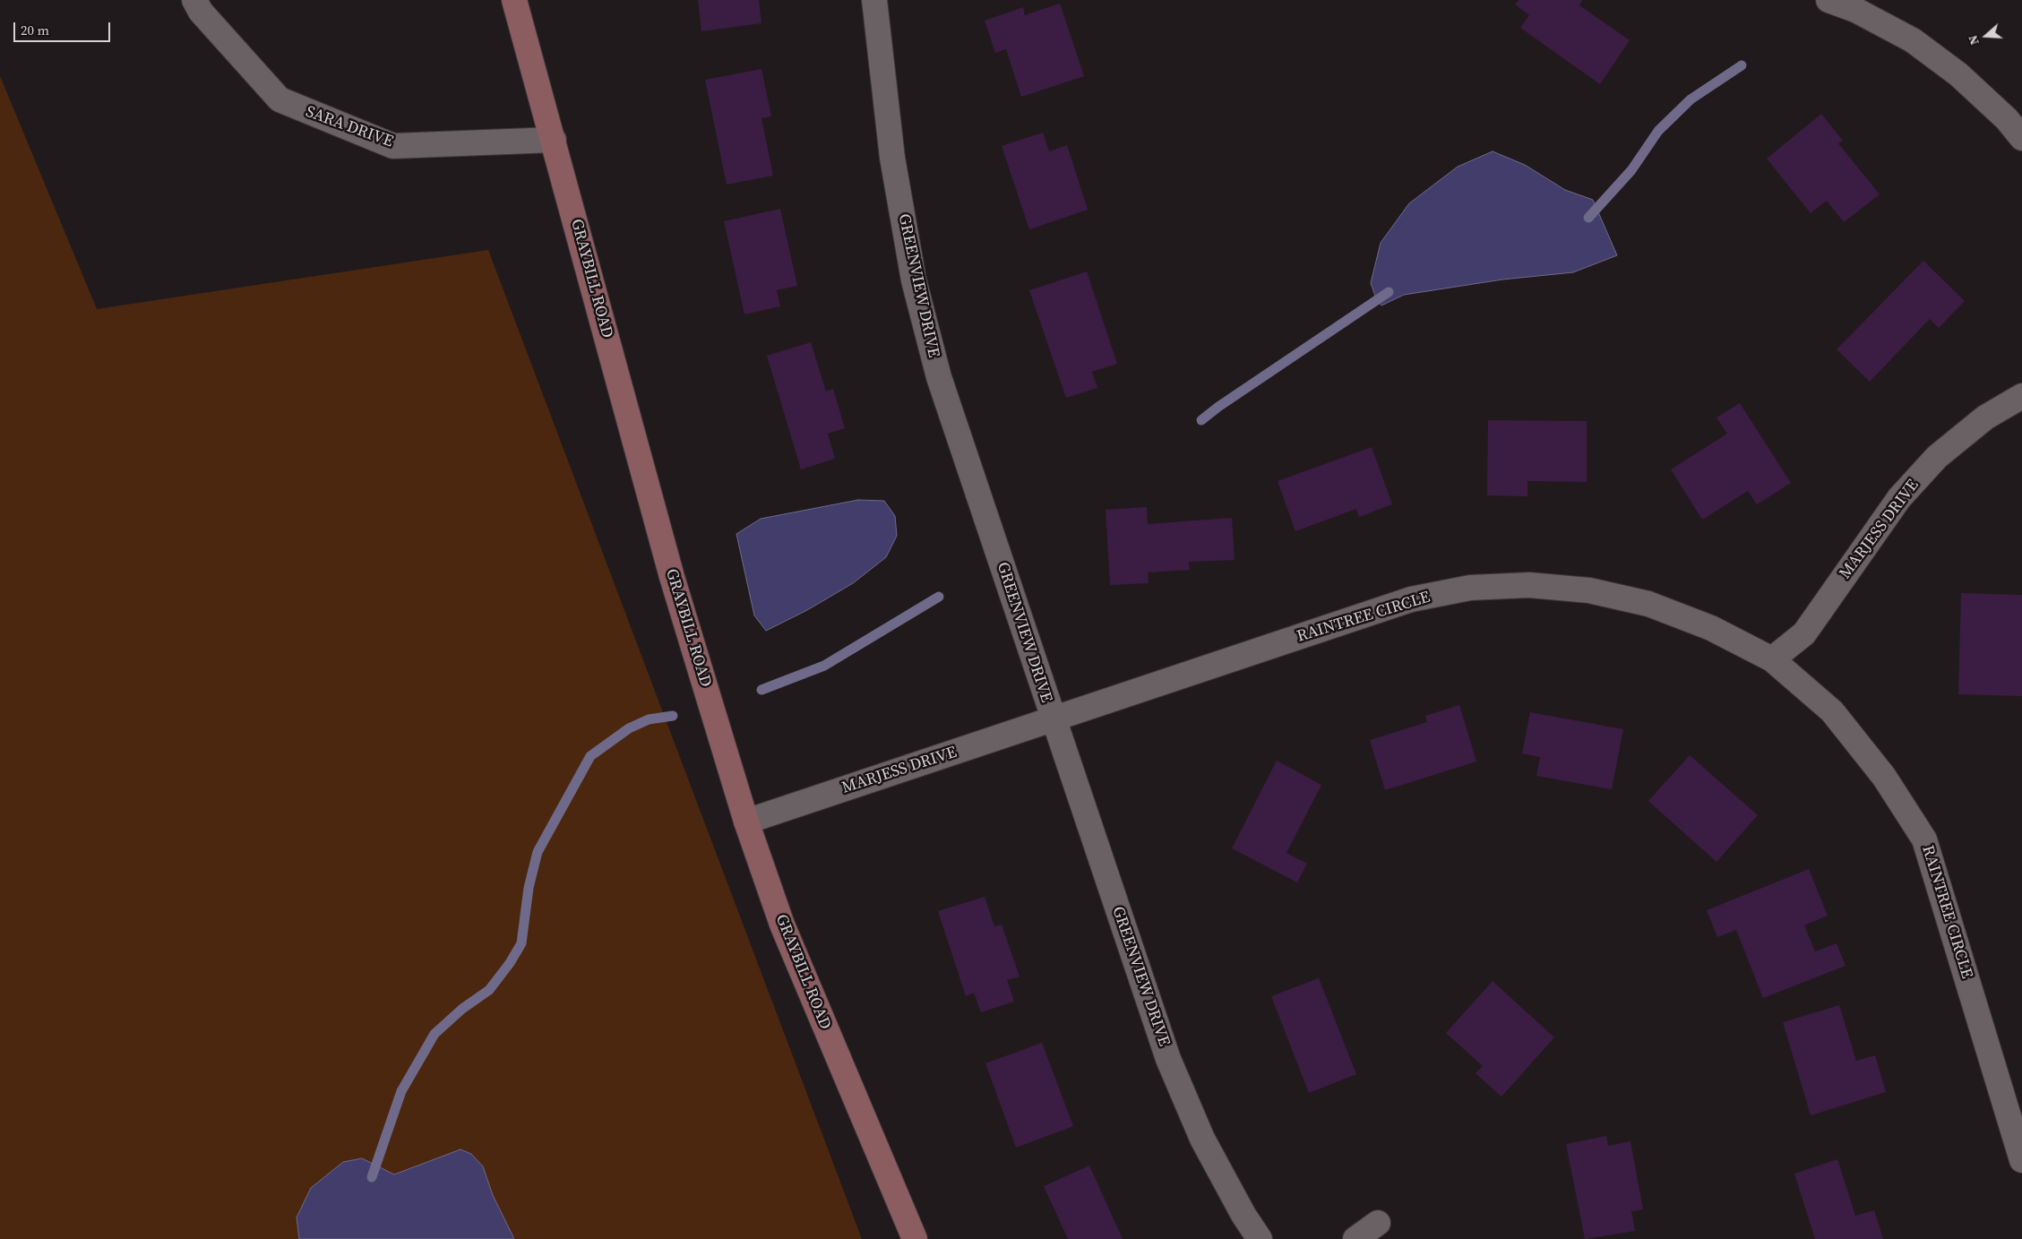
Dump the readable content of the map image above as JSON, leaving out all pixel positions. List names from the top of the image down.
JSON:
{
  "streets": {
    "street": [
      "SARA DRIVE",
      "GRAYBILL ROAD",
      "GREENVIEW DRIVE",
      "MARJESS DRIVE",
      "RAINTREE CIRCLE"
    ]
  },
  "crossings": [
    ["SARA DRIVE", "GRAYBILL ROAD"],
    ["GRAYBILL ROAD", "MARJESS DRIVE"],
    ["GREENVIEW DRIVE", "MARJESS DRIVE"],
    ["GREENVIEW DRIVE", "RAINTREE CIRCLE"],
    ["MARJESS DRIVE", "RAINTREE CIRCLE"]
  ],
  "scale_bar": "20 m",
  "north": "left"
}
